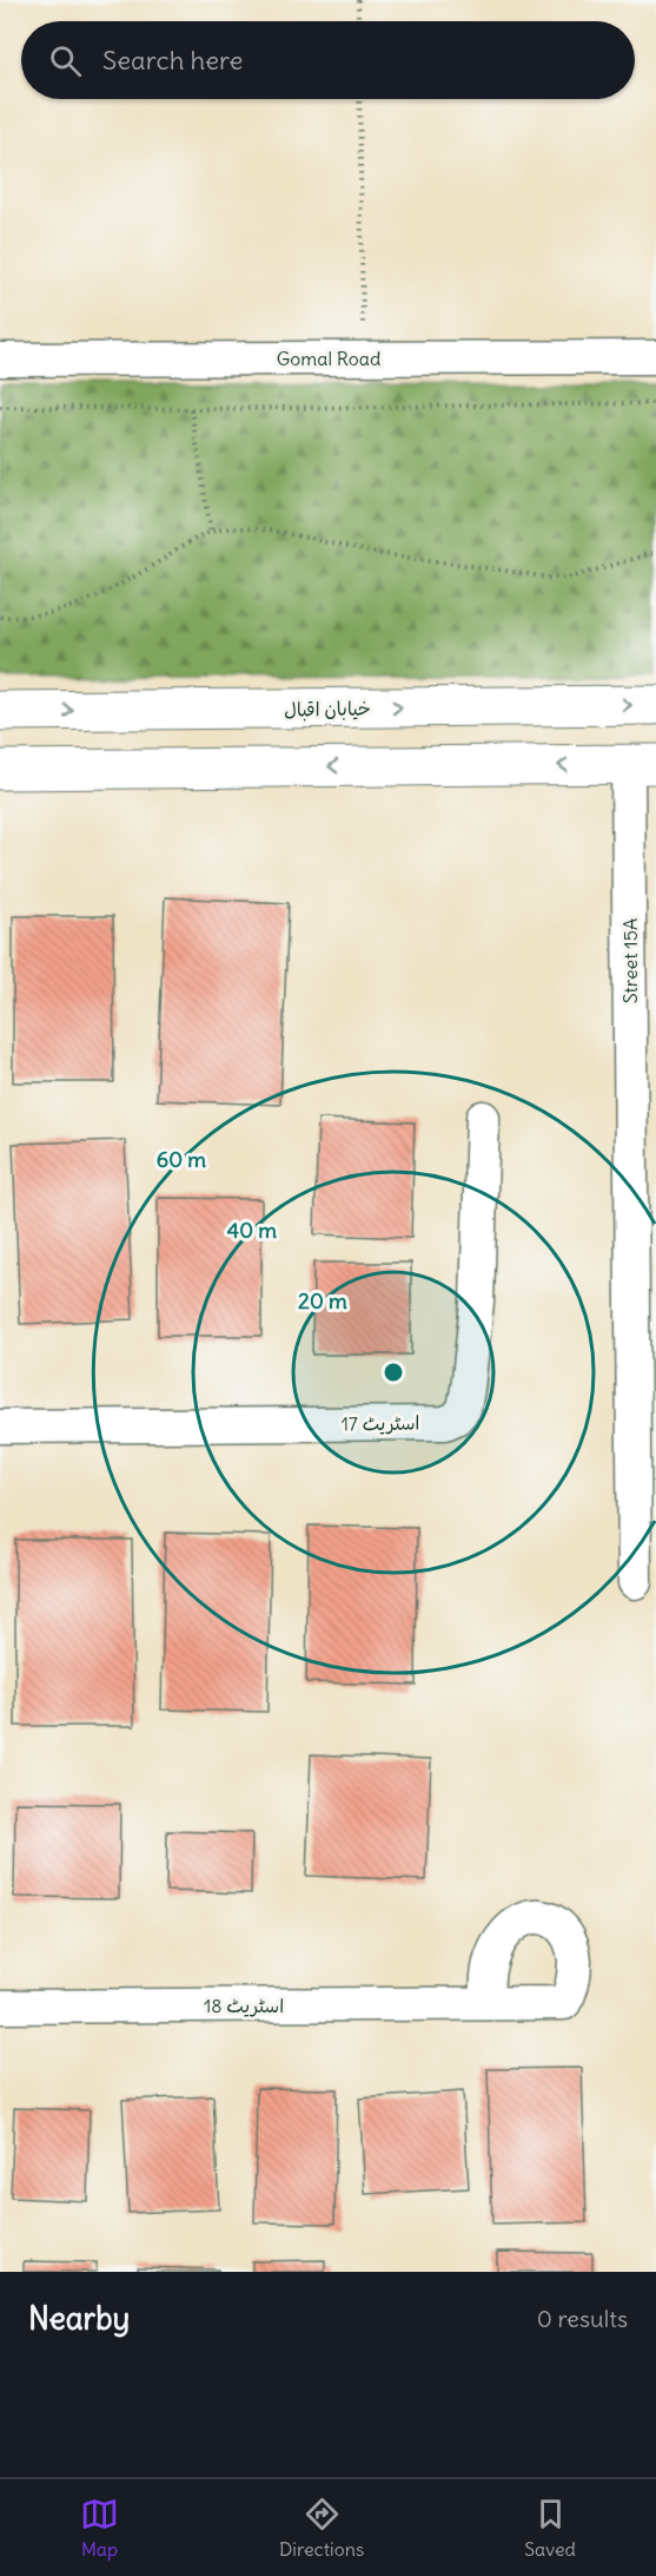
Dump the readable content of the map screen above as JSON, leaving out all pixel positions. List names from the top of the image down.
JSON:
{
  "streets": {
    "main road": ["خیابان اقبال"],
    "street": [
      "Gomal Road",
      "Street 15A",
      "اسٹریٹ 17",
      "اسٹریٹ 18"
    ]
  },
  "page": {
    "search": "Search here",
    "heading": ["Nearby", "0 results"],
    "nav": ["Map", "Directions", "Saved"]
  },
  "rings": ["60 m", "40 m", "20 m"]
}
